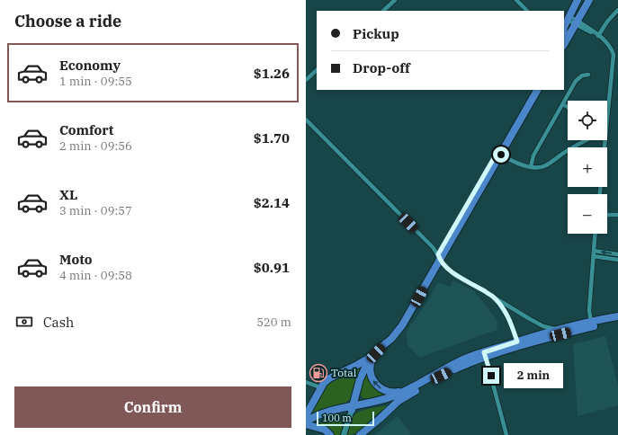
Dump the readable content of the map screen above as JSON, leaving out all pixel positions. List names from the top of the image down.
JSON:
{
  "places": {
    "fuel station": ["Total"]
  },
  "scale_bar": "100 m",
  "page": {
    "heading": "Choose a ride",
    "banner": ["Pickup", "Drop-off"],
    "list": [
      {
        "name": "Economy",
        "note": "1 min · 09:55",
        "value": "$1.26"
      },
      {
        "name": "Comfort",
        "note": "2 min · 09:56",
        "value": "$1.70"
      },
      {
        "name": "XL",
        "note": "3 min · 09:57",
        "value": "$2.14"
      },
      {
        "name": "Moto",
        "note": "4 min · 09:58",
        "value": "$0.91"
      }
    ],
    "map_buttons": ["+", "−"],
    "pay": ["Cash", "520 m"],
    "bubble": "2 min",
    "buttons": "Confirm",
    "scale": "100 m"
  }
}
